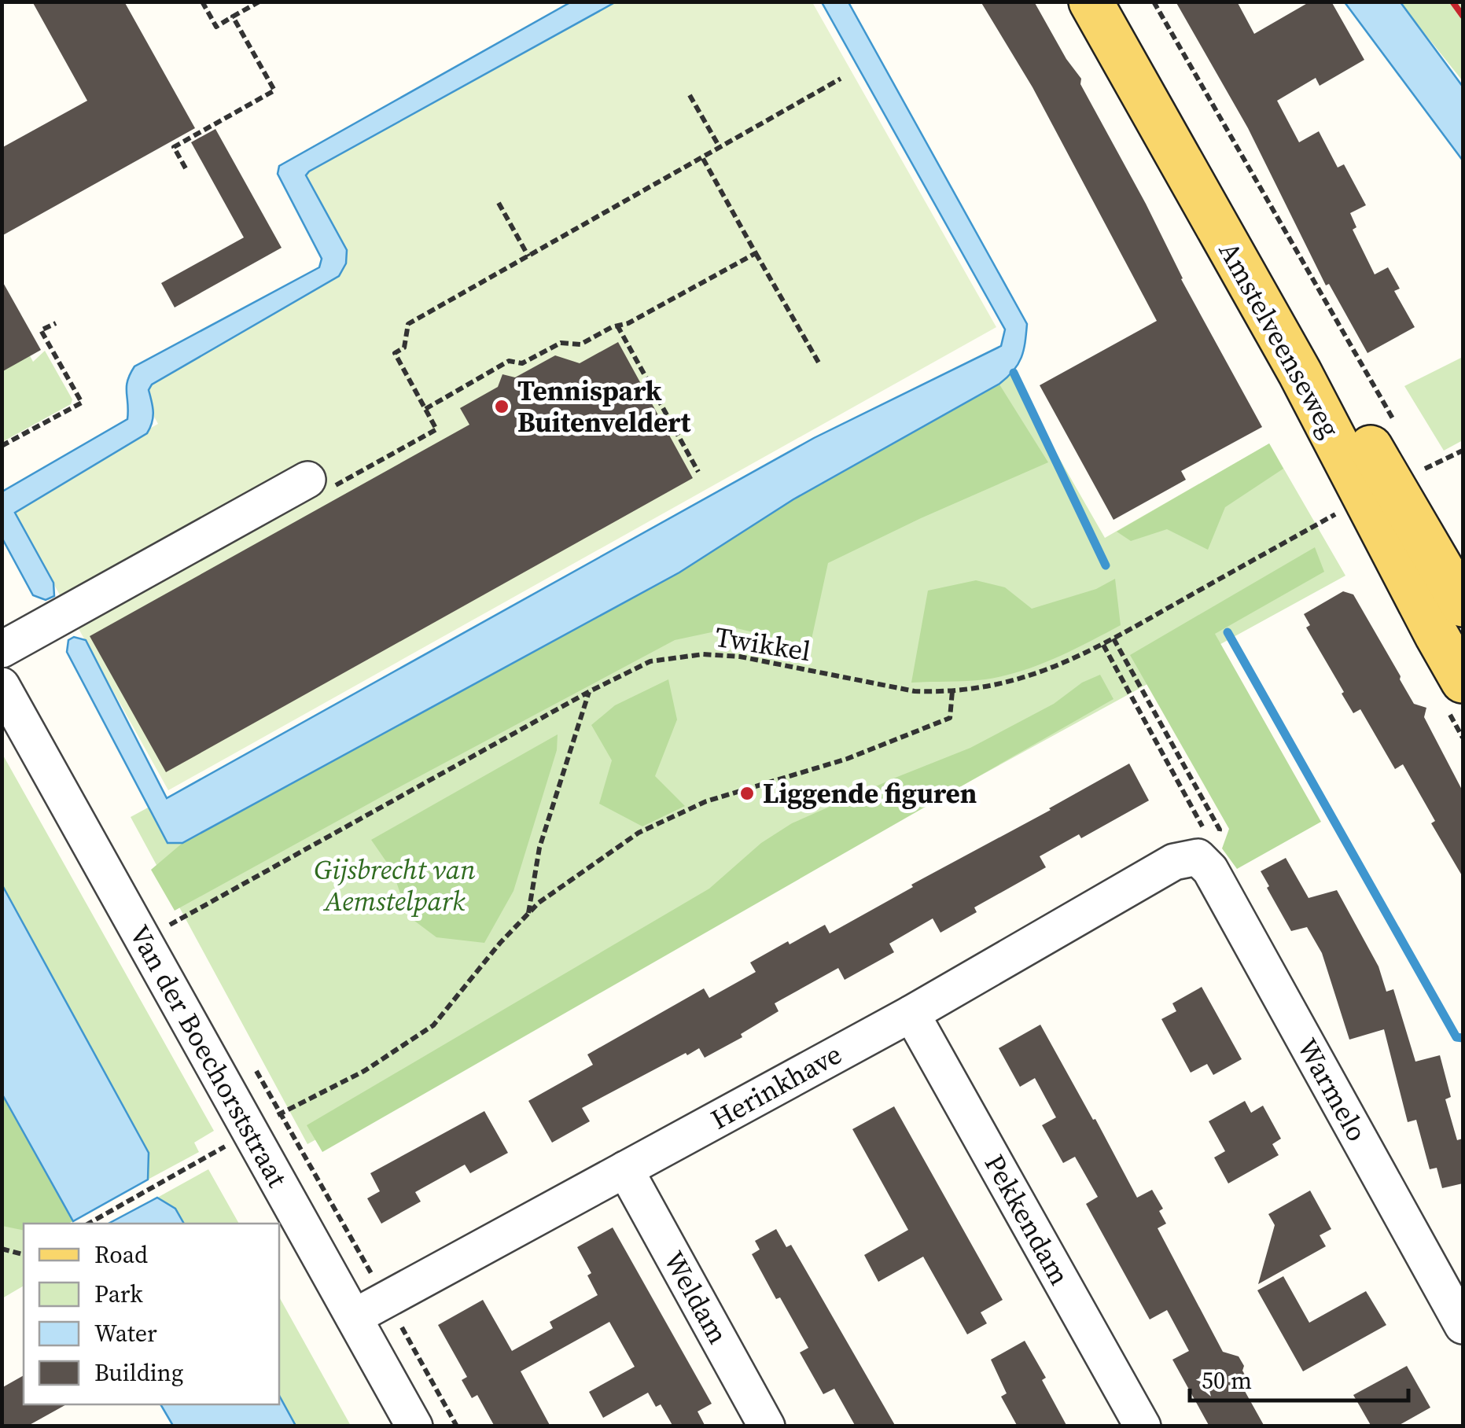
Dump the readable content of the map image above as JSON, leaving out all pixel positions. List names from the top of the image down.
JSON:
{
  "streets": {
    "main road": ["Amstelveenseweg"],
    "street": [
      "Van der Boechorststraat",
      "Herinkhave",
      "Warmelo",
      "Pekkendam",
      "Weldam"
    ],
    "path": ["Twikkel"]
  },
  "crossings": [
    ["Twikkel", "Van der Boechorststraat"],
    ["Van der Boechorststraat", "Herinkhave"],
    ["Herinkhave", "Warmelo"],
    ["Herinkhave", "Pekkendam"],
    ["Herinkhave", "Weldam"]
  ],
  "parks": ["Gijsbrecht van Aemstelpark"],
  "places": ["Tennispark Buitenveldert", "Liggende figuren"],
  "legend": [
    "Road",
    "Park",
    "Water",
    "Building"
  ],
  "scale_bar": "50 m"
}
